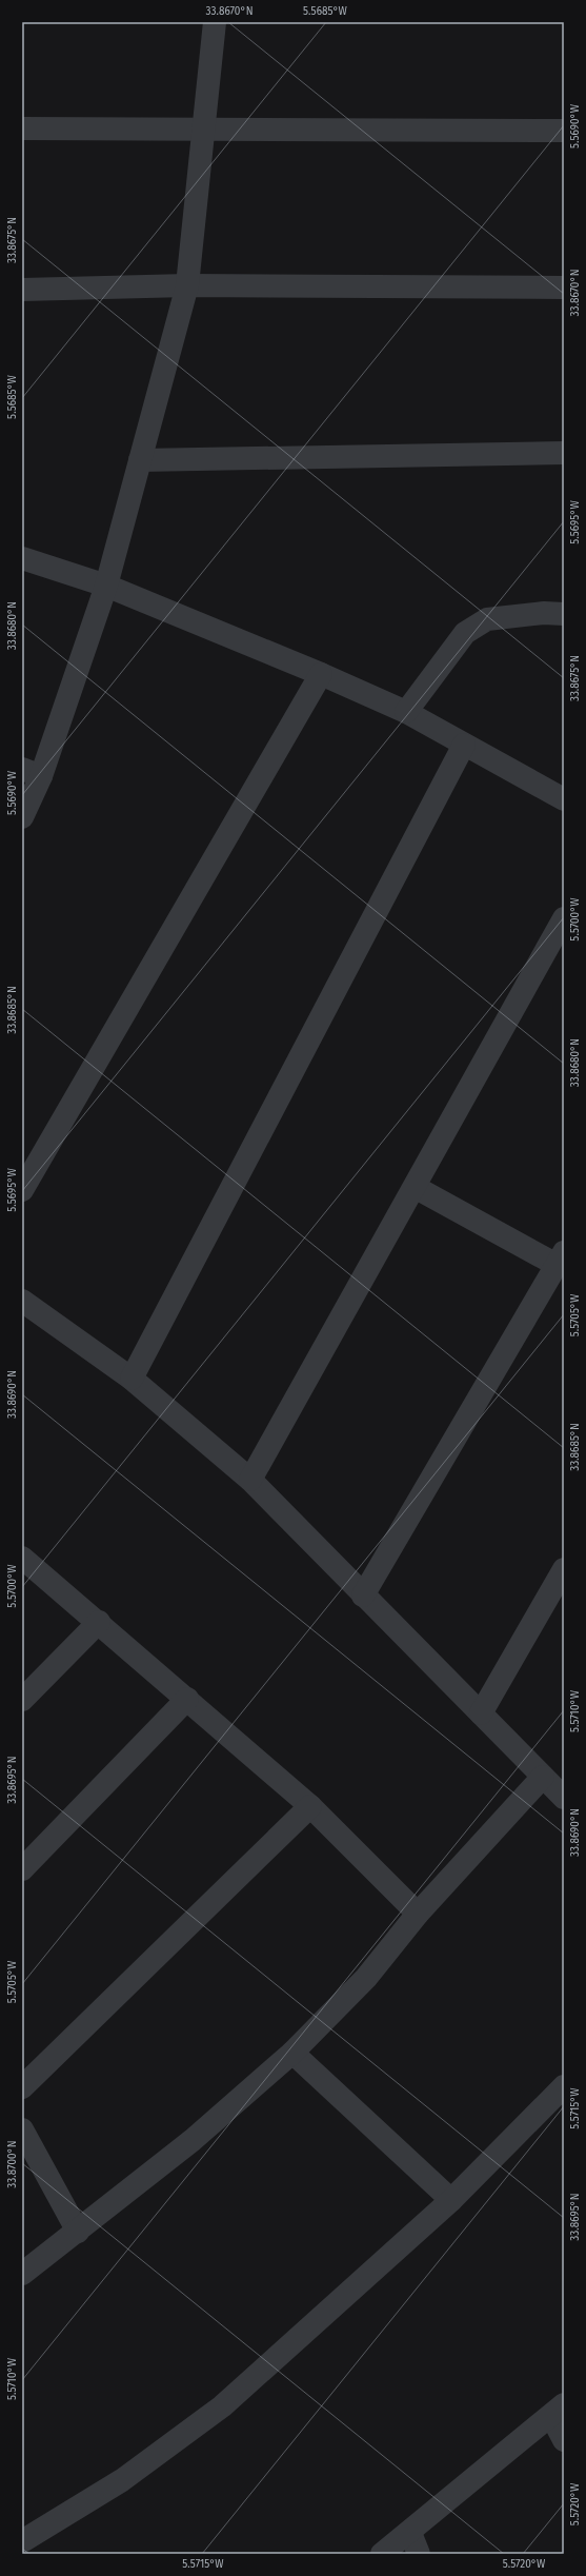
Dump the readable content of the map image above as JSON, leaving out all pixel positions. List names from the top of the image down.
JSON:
{
  "coordinates": [
    "33.8670°N",
    "5.5685°W",
    "5.5690°W",
    "33.8675°N",
    "5.5695°W",
    "33.8680°N",
    "5.5700°W",
    "33.8685°N",
    "5.5705°W",
    "33.8690°N",
    "5.5710°W",
    "33.8695°N",
    "5.5715°W",
    "33.8700°N",
    "5.5720°W"
  ]
}
